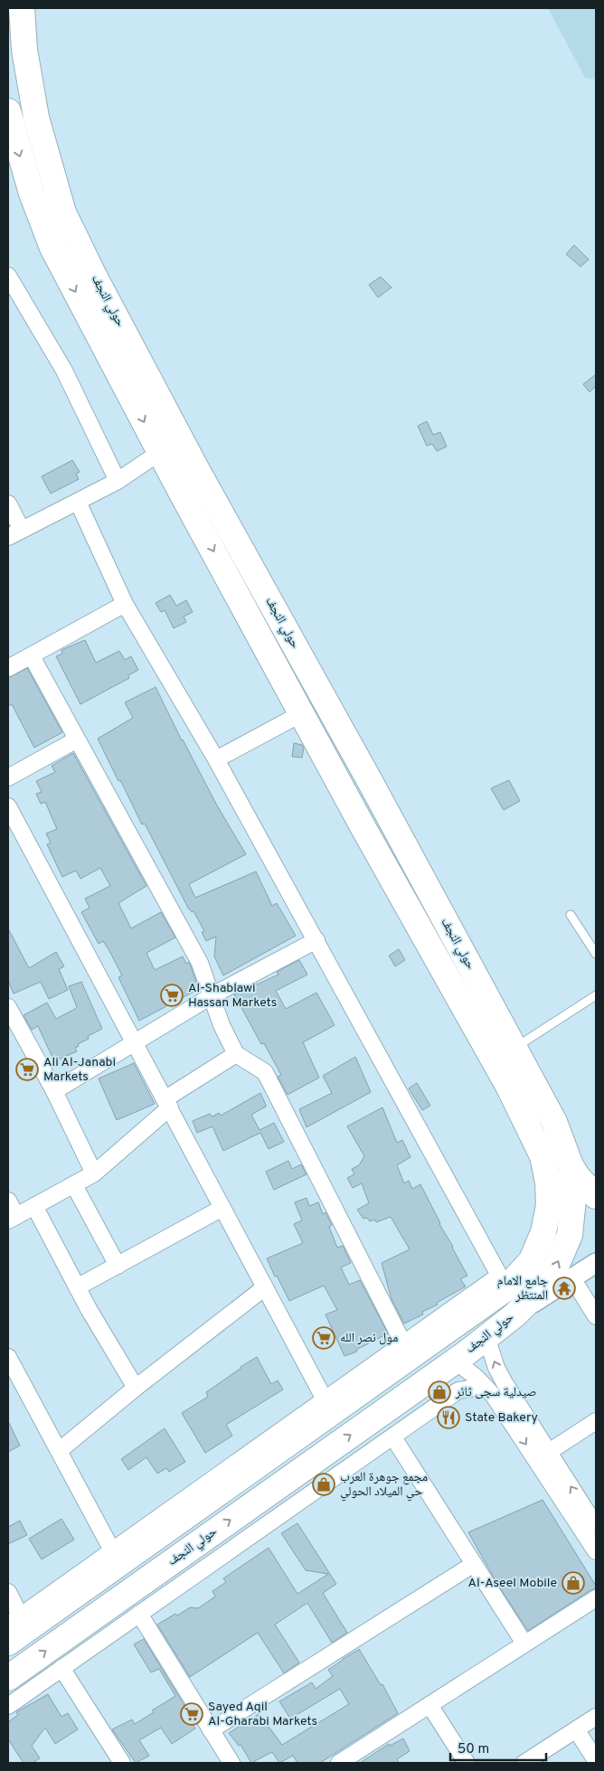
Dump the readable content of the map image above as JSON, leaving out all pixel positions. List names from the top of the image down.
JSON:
{
  "streets": {
    "main road": ["حولي النجف"]
  },
  "places": {
    "supermarket": [
      "Al-Shablawi Hassan Markets",
      "Ali Al-Janabi Markets",
      "مول نصر الله",
      "Sayed Aqil Al-Gharabi Markets"
    ],
    "temple": ["جامع الامام المنتظر"],
    "shop": ["صيدلية سجى ثائر", "مجمع جوهرة العرب حي الميلاد الحولي", "Al-Aseel Mobile"],
    "restaurant": ["State Bakery"]
  },
  "scale_bar": "50 m"
}
